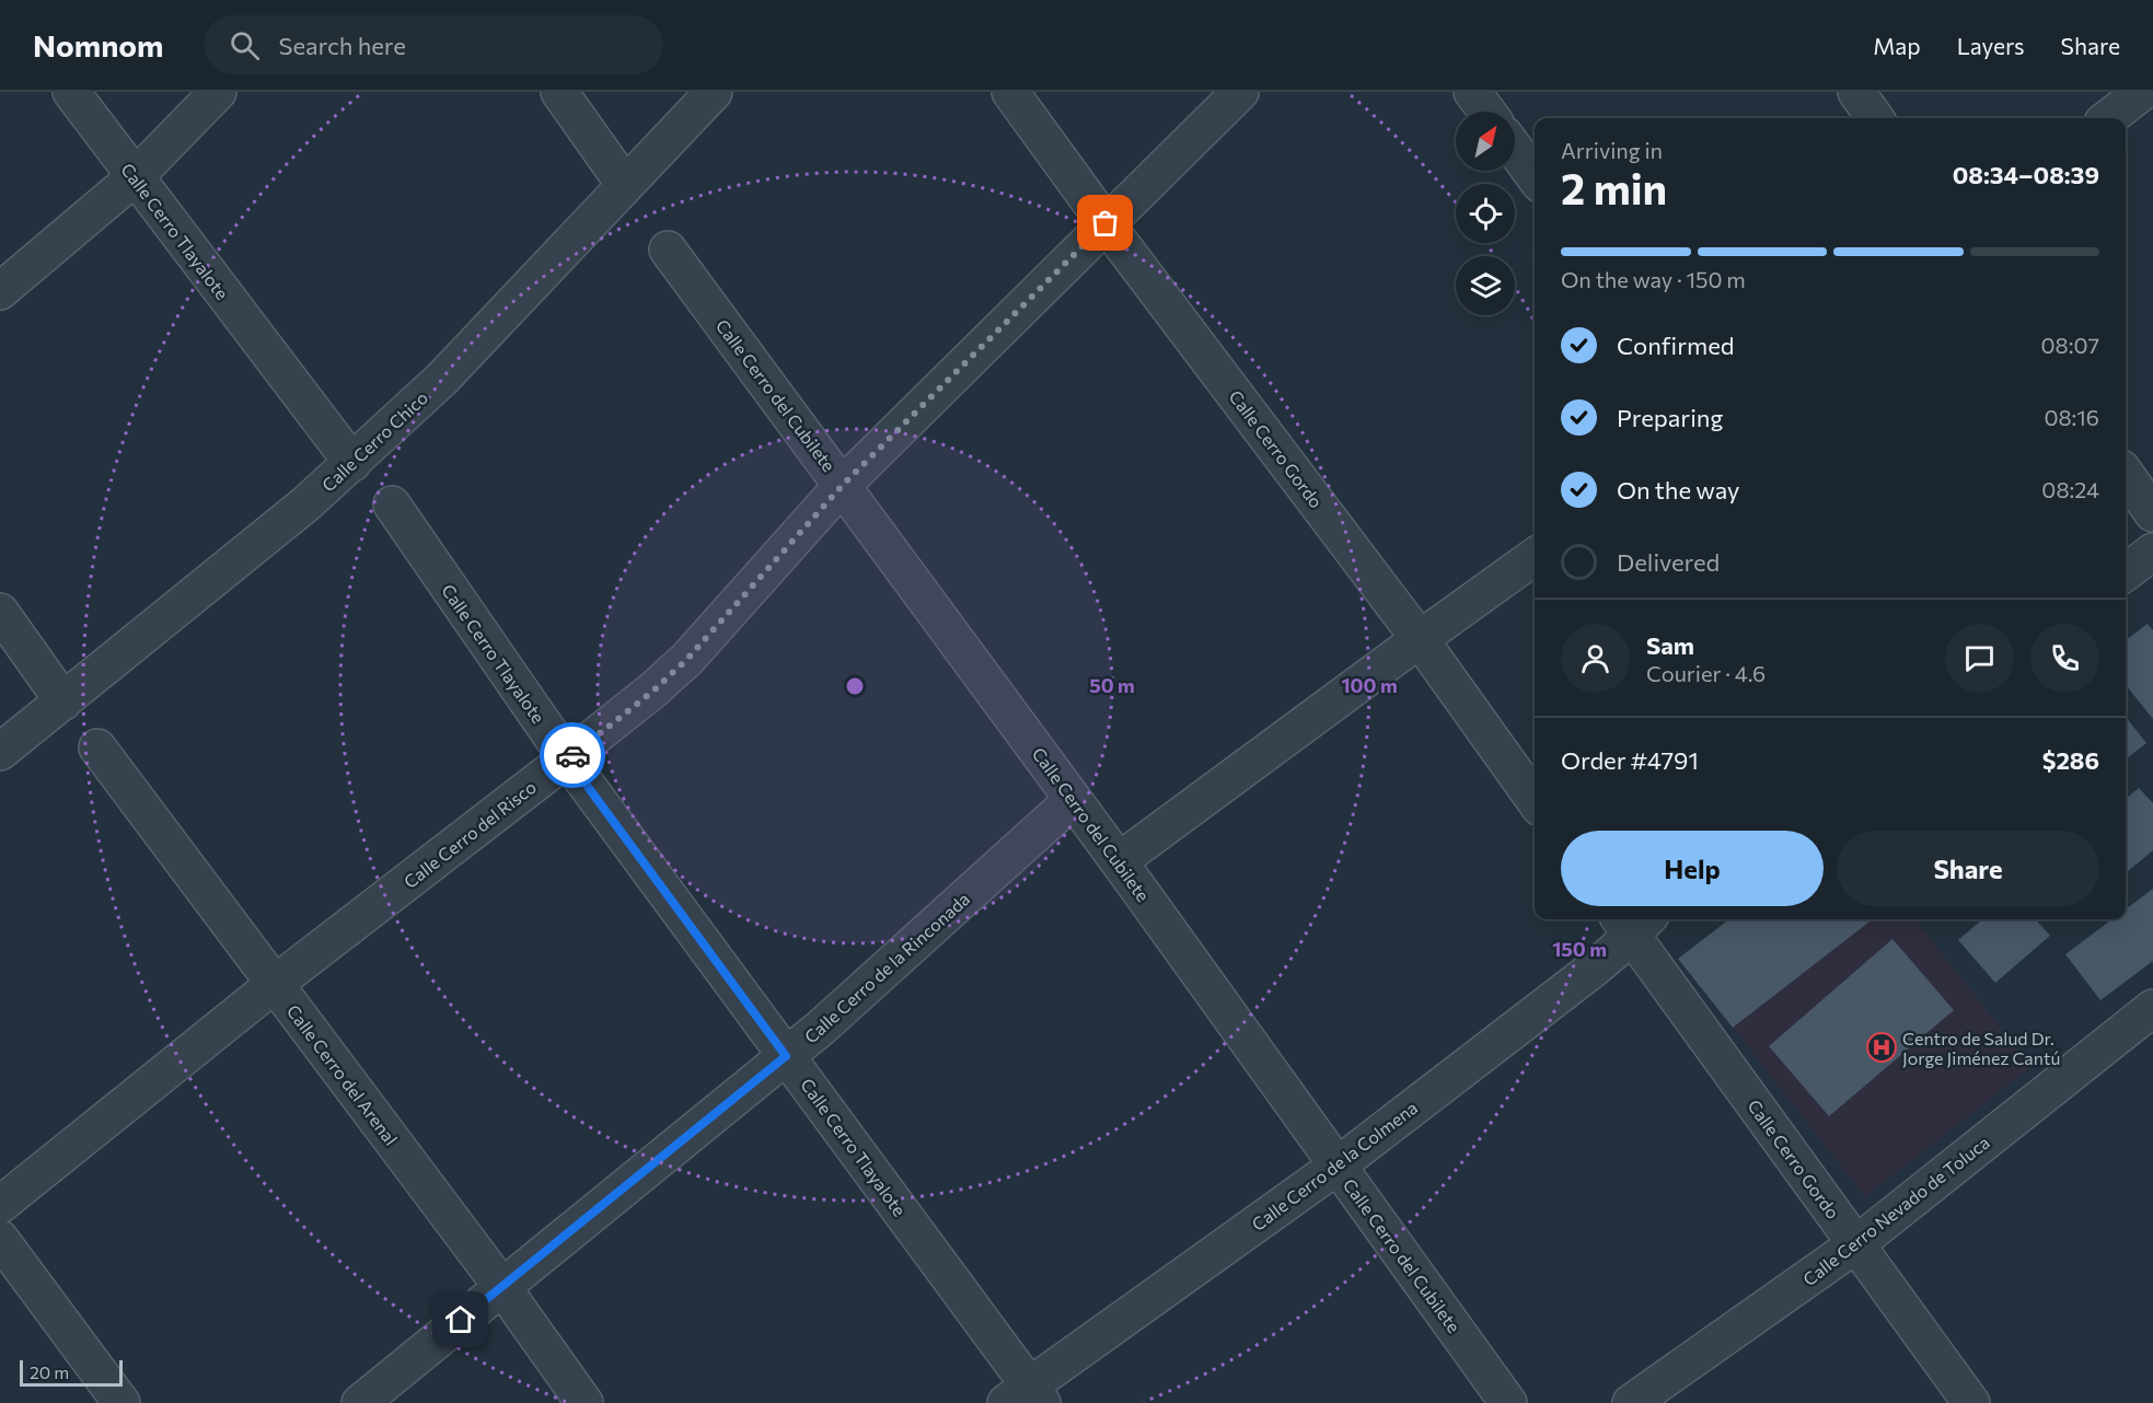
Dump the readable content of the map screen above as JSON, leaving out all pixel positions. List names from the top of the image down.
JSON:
{
  "streets": {
    "street": [
      "Calle Cerro Tlayalote",
      "Calle Cerro del Cubilete",
      "Calle Cerro Chico",
      "Calle Cerro Gordo",
      "Calle Cerro del Risco",
      "Calle Cerro de la Rinconada",
      "Calle Cerro del Arenal",
      "Calle Cerro de la Colmena",
      "Calle Cerro Nevado de Toluca"
    ]
  },
  "crossings": [
    ["Calle Cerro Tlayalote", "Calle Cerro Chico"],
    ["Calle Cerro Tlayalote", "Calle Cerro del Risco"],
    ["Calle Cerro Tlayalote", "Calle Cerro de la Rinconada"],
    ["Calle Cerro Tlayalote", "Calle Cerro de la Colmena"],
    ["Calle Cerro del Cubilete", "Calle Cerro del Risco"],
    ["Calle Cerro del Cubilete", "Calle Cerro de la Rinconada"],
    ["Calle Cerro del Cubilete", "Calle Cerro de la Colmena"],
    ["Calle Cerro Gordo", "Calle Cerro del Risco"],
    ["Calle Cerro Gordo", "Calle Cerro de la Colmena"],
    ["Calle Cerro Gordo", "Calle Cerro Nevado de Toluca"],
    ["Calle Cerro del Risco", "Calle Cerro del Arenal"],
    ["Calle Cerro de la Rinconada", "Calle Cerro del Arenal"]
  ],
  "places": {
    "hospital": ["Centro de Salud Dr. Jorge Jiménez Cantú"]
  },
  "scale_bar": "20 m",
  "north": "top right",
  "page": {
    "header": "Nomnom",
    "search": "Search here",
    "nav": ["Map", "Layers", "Share"],
    "heading": ["2 min", "Arriving in", "08:34–08:39"],
    "panel": [
      "Sam",
      "Courier · 4.6",
      "Order #4791",
      "$286"
    ],
    "bar": "On the way · 150 m",
    "list": [
      ["Confirmed", "08:07"],
      ["Preparing", "08:16"],
      ["On the way", "08:24"],
      "Delivered"
    ],
    "buttons": ["Help", "Share"],
    "scale": "20 m"
  },
  "rings": ["50 m", "100 m", "150 m"]
}
